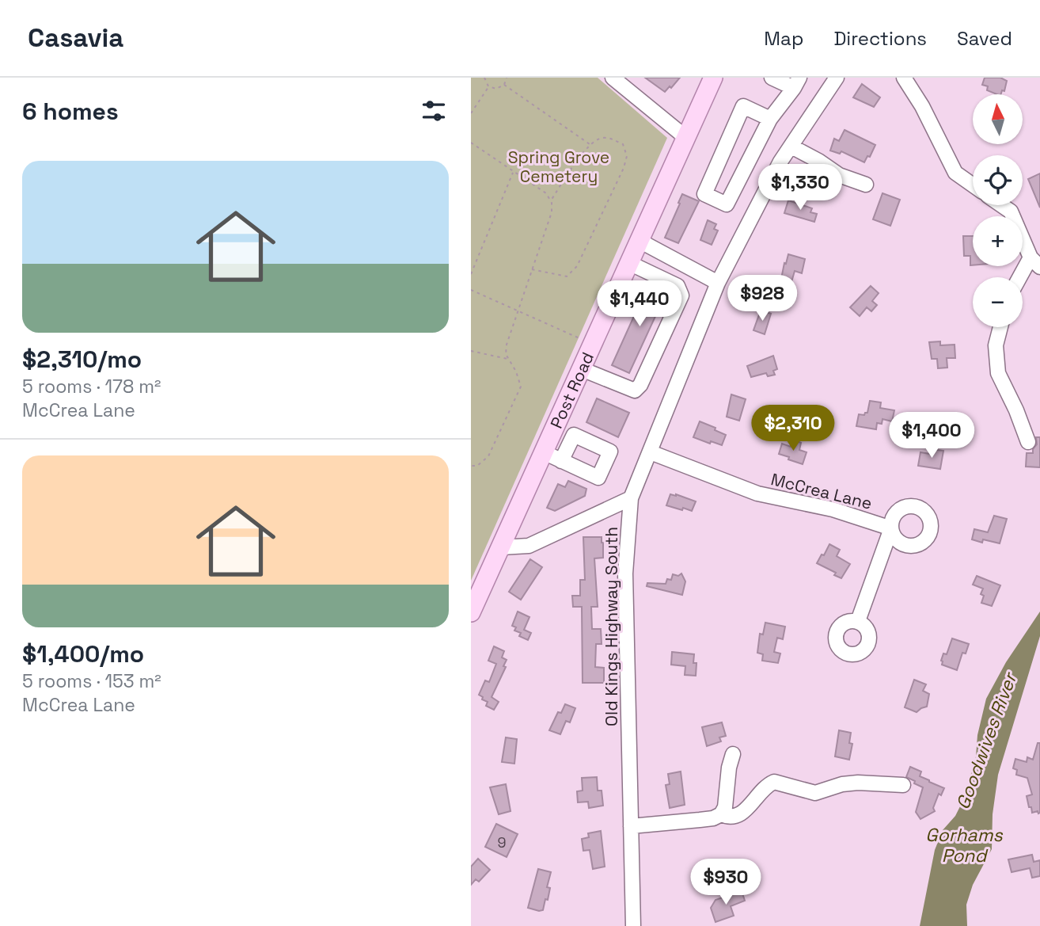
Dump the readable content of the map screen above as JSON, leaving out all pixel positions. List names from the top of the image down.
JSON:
{
  "streets": {
    "main road": ["Post Road"],
    "street": ["McCrea Lane", "Old Kings Highway South"]
  },
  "crossings": [
    ["McCrea Lane", "Old Kings Highway South"]
  ],
  "water": ["Goodwives River", "Gorhams Pond"],
  "parks": ["Spring Grove Cemetery"],
  "house_numbers": ["9"],
  "north": "top",
  "page": {
    "header": "Casavia",
    "nav": ["Map", "Directions", "Saved"],
    "heading": "6 homes",
    "map_buttons": ["+", "−"],
    "list": [
      {
        "name": "$2,310/mo",
        "note": "5 rooms · 178 m² · McCrea Lane"
      },
      {
        "name": "$1,400/mo",
        "note": "5 rooms · 153 m² · McCrea Lane"
      }
    ],
    "price": [
      "$1,330",
      "$928",
      "$1,440",
      "$2,310",
      "$1,400",
      "$930"
    ]
  }
}
